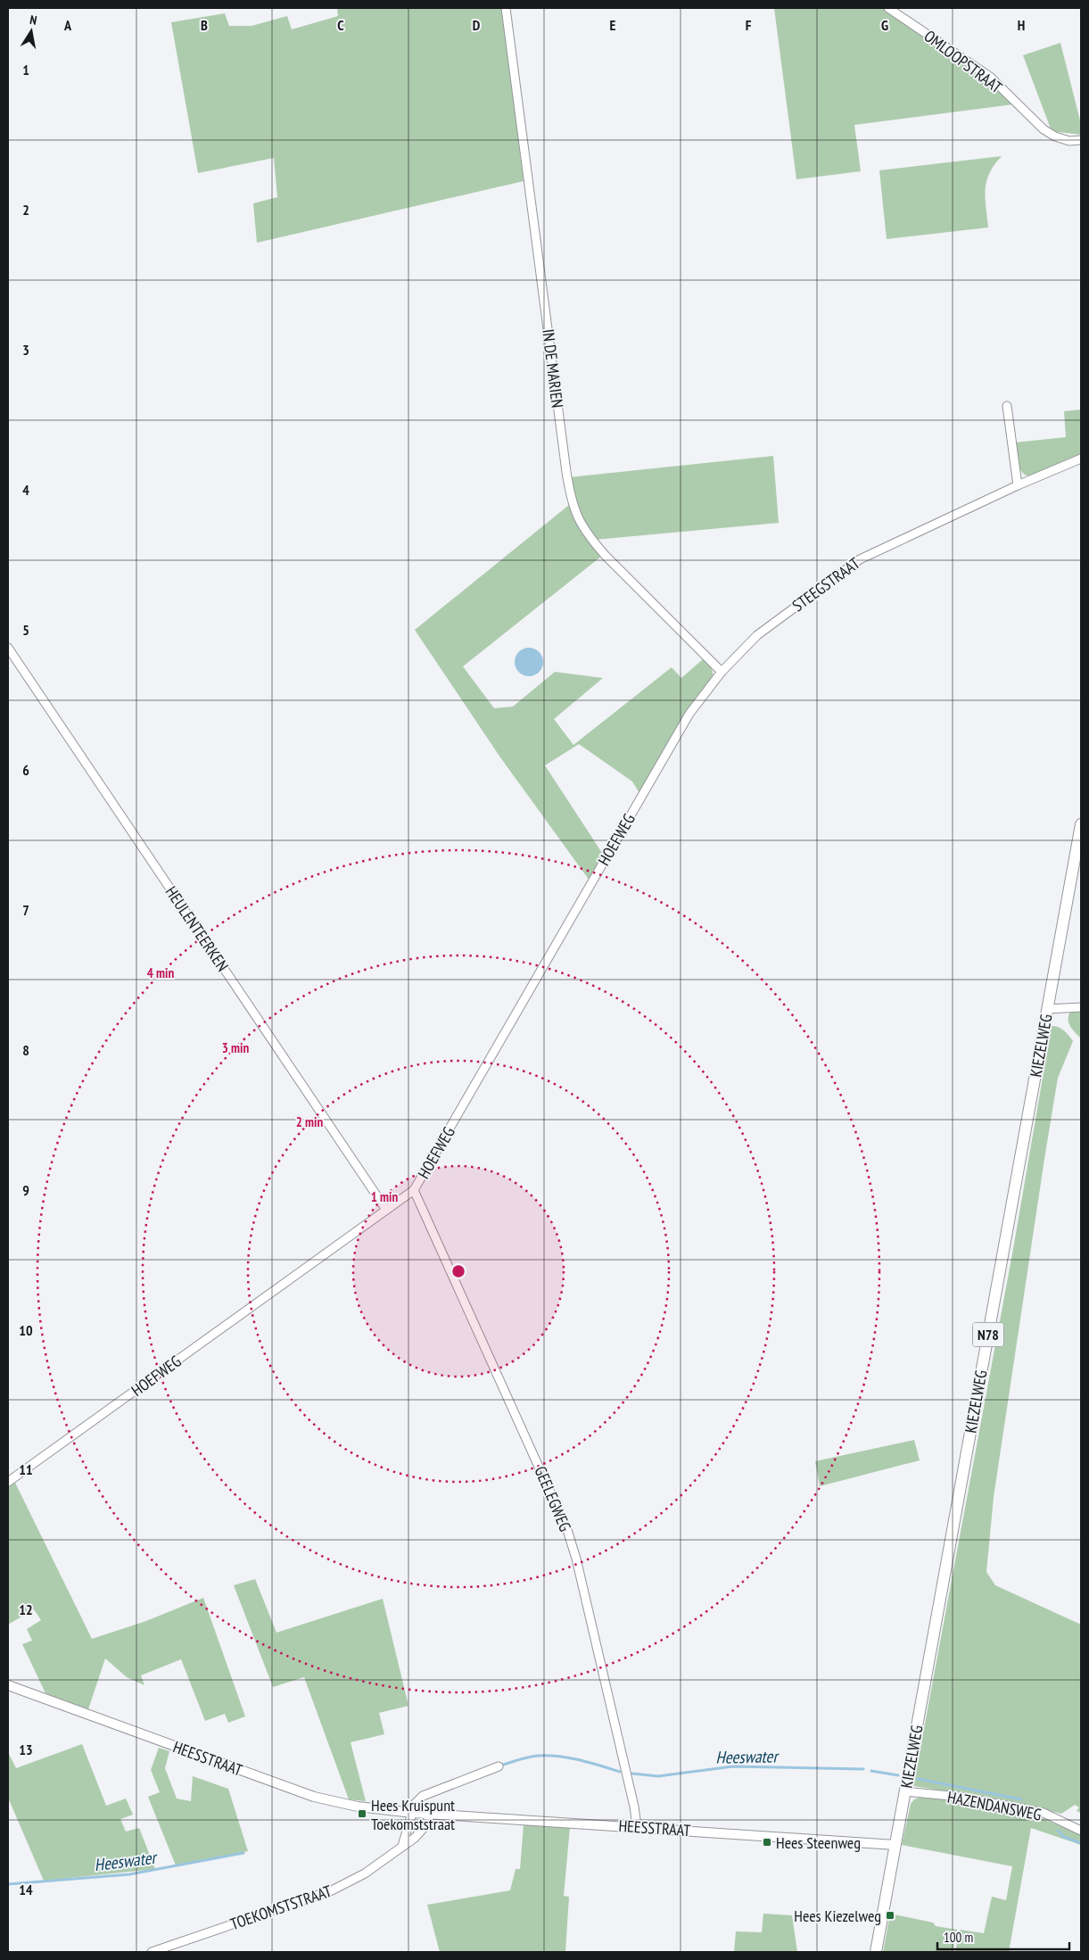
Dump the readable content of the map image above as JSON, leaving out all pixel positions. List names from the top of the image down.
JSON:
{
  "streets": {
    "main road": ["KIEZELWEG", "N78"],
    "street": [
      "OMLOOPSTRAAT",
      "IN DE MARIEN",
      "STEEGSTRAAT",
      "HOEFWEG",
      "HEULENTEERKEN",
      "GEELEGWEG",
      "HEESSTRAAT",
      "HAZENDANSWEG",
      "TOEKOMSTSTRAAT"
    ]
  },
  "crossings": [
    ["IN DE MARIEN", "STEEGSTRAAT"],
    ["STEEGSTRAAT", "HOEFWEG"],
    ["HOEFWEG", "HEULENTEERKEN"],
    ["HOEFWEG", "GEELEGWEG"],
    ["KIEZELWEG", "HEESSTRAAT"],
    ["KIEZELWEG", "HAZENDANSWEG"],
    ["GEELEGWEG", "HEESSTRAAT"],
    ["HEESSTRAAT", "TOEKOMSTSTRAAT"]
  ],
  "water": ["Heeswater"],
  "places": {
    "transit": ["Hees Kruispunt Toekomststraat", "Hees Steenweg", "Hees Kiezelweg"]
  },
  "scale_bar": "100 m",
  "north": "top",
  "grid": {
    "columns": [
      "A",
      "B",
      "C",
      "D",
      "E",
      "F",
      "G",
      "H"
    ],
    "rows": [
      "1",
      "2",
      "3",
      "4",
      "5",
      "6",
      "7",
      "8",
      "9",
      "10",
      "11",
      "12",
      "13",
      "14"
    ]
  },
  "rings": [
    "4 min",
    "3 min",
    "2 min",
    "1 min"
  ]
}
